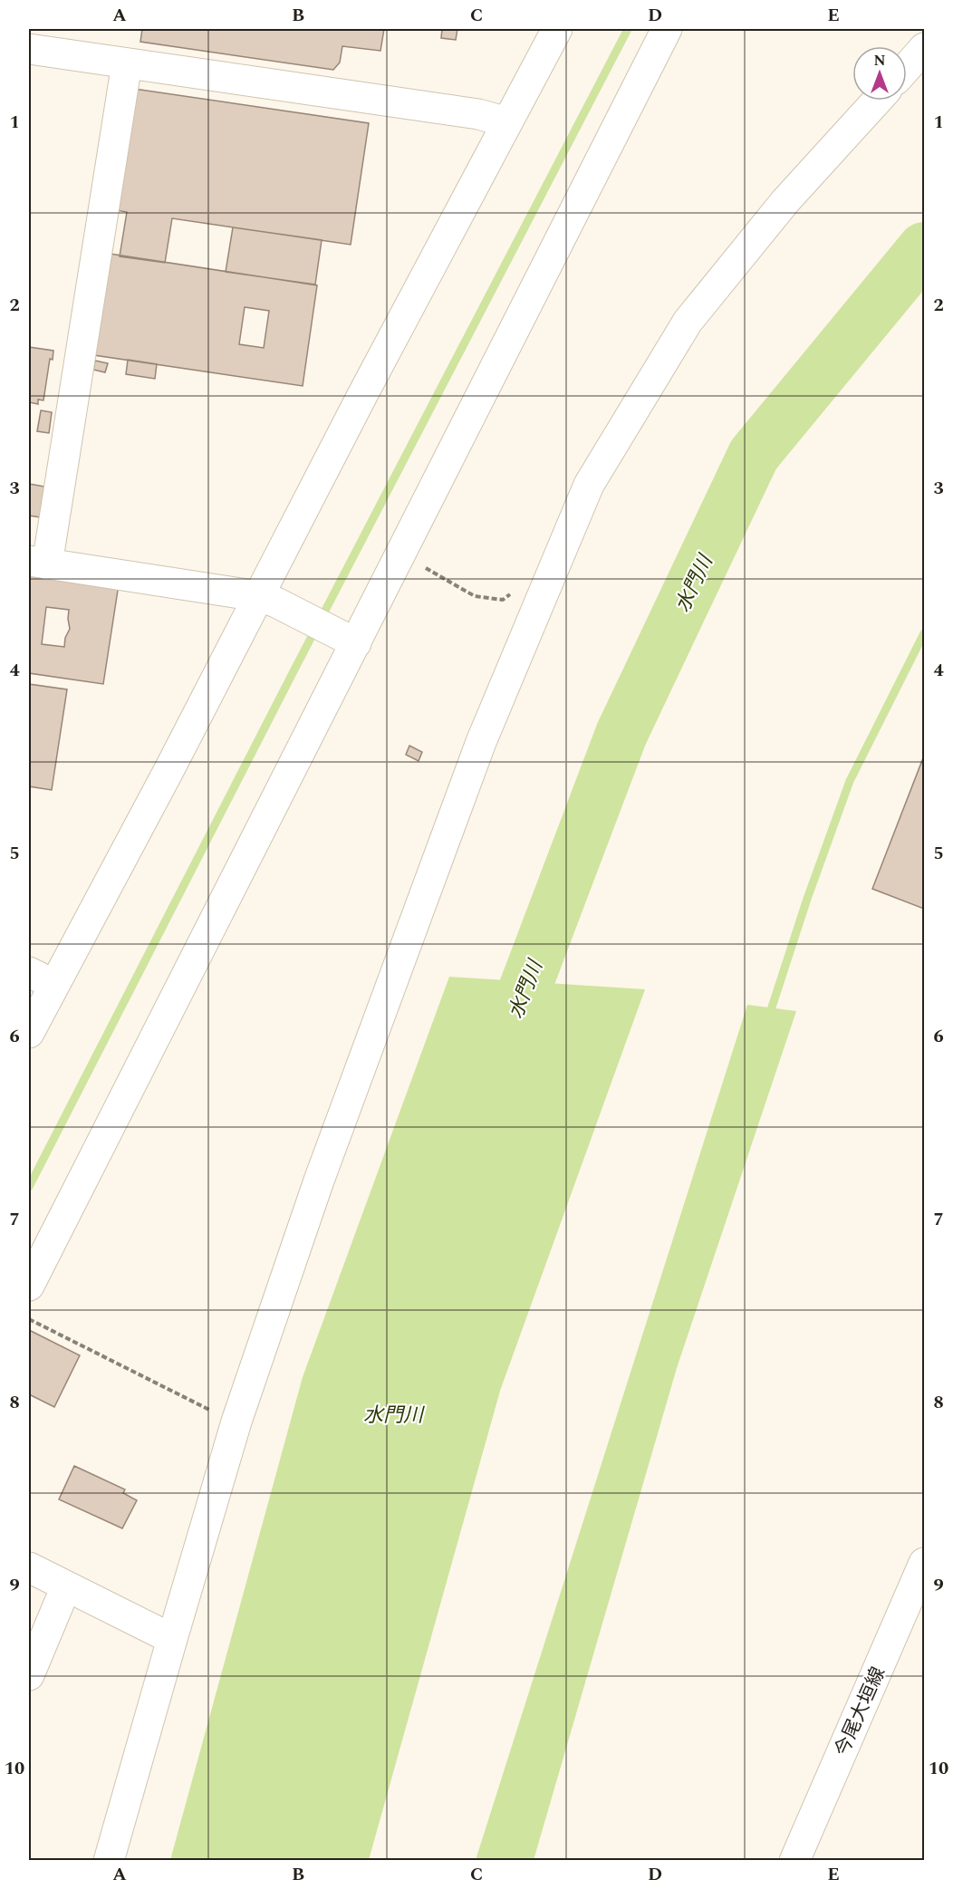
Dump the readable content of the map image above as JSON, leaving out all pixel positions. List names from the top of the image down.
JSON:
{
  "streets": {
    "street": ["今尾大垣線"]
  },
  "water": ["水門川"],
  "north": "top",
  "grid": {
    "columns": [
      "A",
      "B",
      "C",
      "D",
      "E"
    ],
    "rows": [
      "1",
      "2",
      "3",
      "4",
      "5",
      "6",
      "7",
      "8",
      "9",
      "10"
    ]
  }
}
